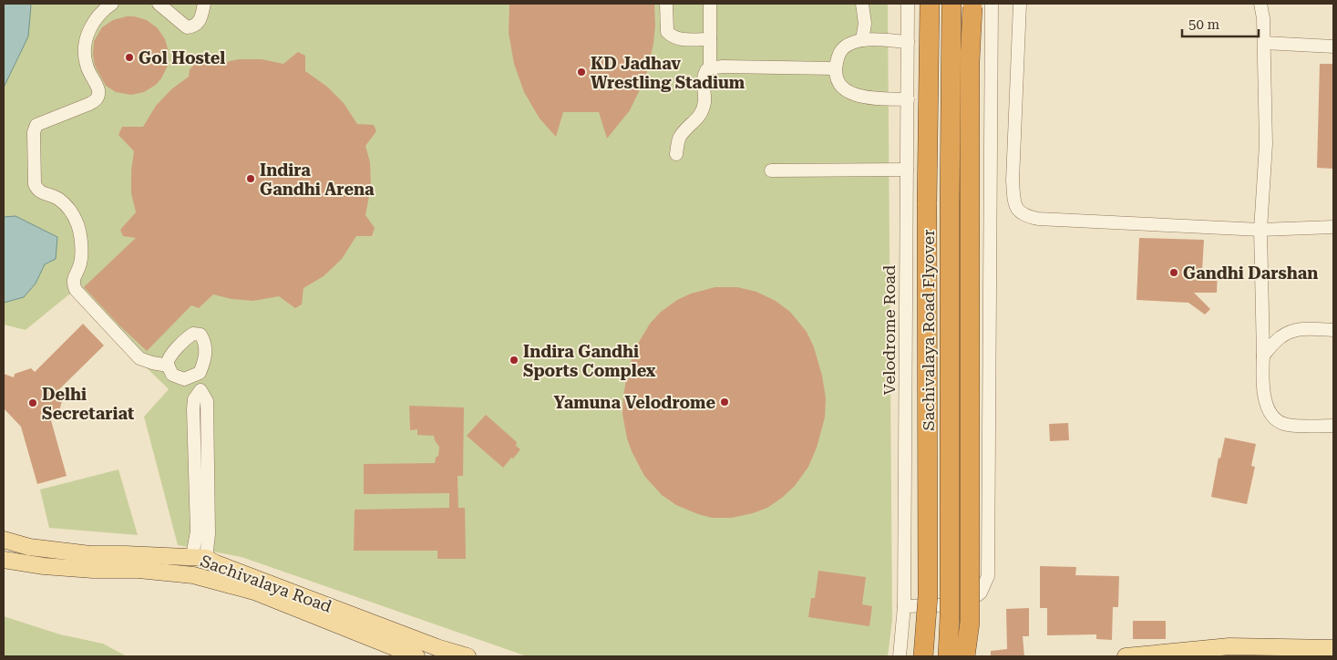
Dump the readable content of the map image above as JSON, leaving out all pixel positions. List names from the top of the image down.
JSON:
{
  "streets": {
    "highway": ["Sachivalaya Road Flyover"],
    "main road": ["Sachivalaya Road"],
    "street": ["Velodrome Road"]
  },
  "places": [
    "Gol Hostel",
    "KD Jadhav Wrestling Stadium",
    "Indira Gandhi Arena",
    "Gandhi Darshan",
    "Indira Gandhi Sports Complex",
    "Yamuna Velodrome",
    "Delhi Secretariat"
  ],
  "scale_bar": "50 m"
}
